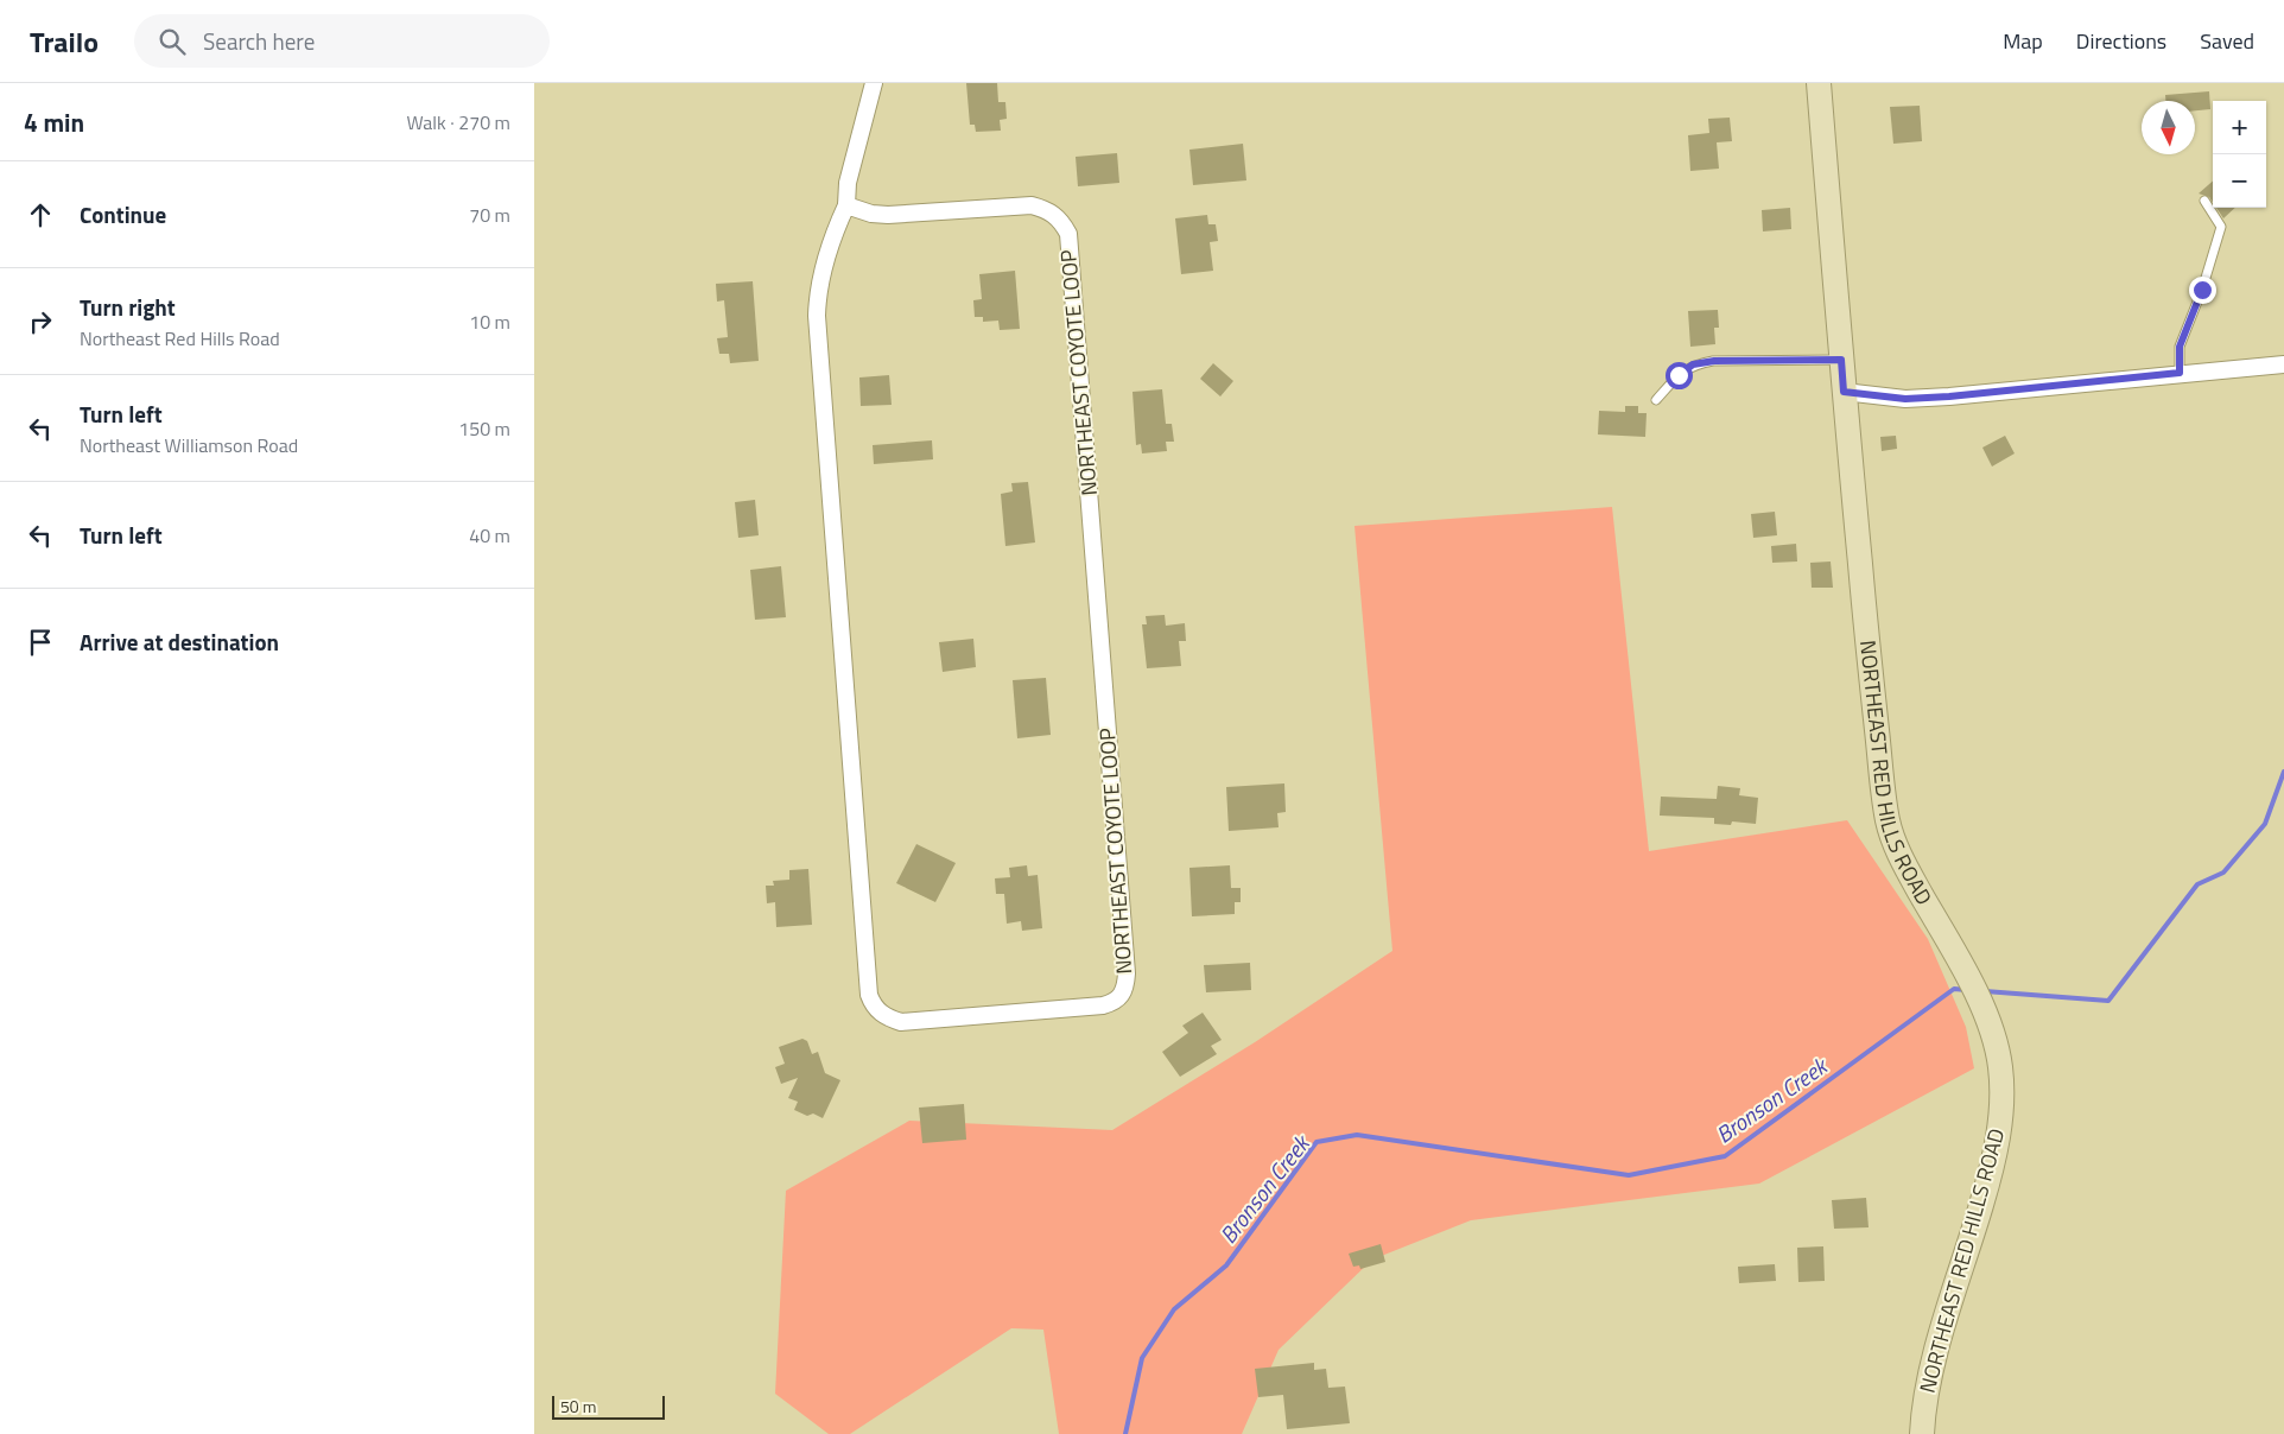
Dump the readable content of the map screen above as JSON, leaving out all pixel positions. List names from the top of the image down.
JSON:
{
  "streets": {
    "street": ["NORTHEAST COYOTE LOOP", "NORTHEAST RED HILLS ROAD"]
  },
  "water": ["Bronson Creek"],
  "scale_bar": "50 m",
  "north": "bottom",
  "page": {
    "header": "Trailo",
    "search": "Search here",
    "nav": ["Map", "Directions", "Saved"],
    "heading": ["4 min", "Walk · 270 m"],
    "map_buttons": ["+", "−"],
    "list": [
      ["Continue", "70 m"],
      ["Turn right", "Northeast Red Hills Road", "10 m"],
      ["Turn left", "Northeast Williamson Road", "150 m"],
      ["Turn left", "40 m"],
      "Arrive at destination"
    ],
    "scale": "50 m"
  }
}
